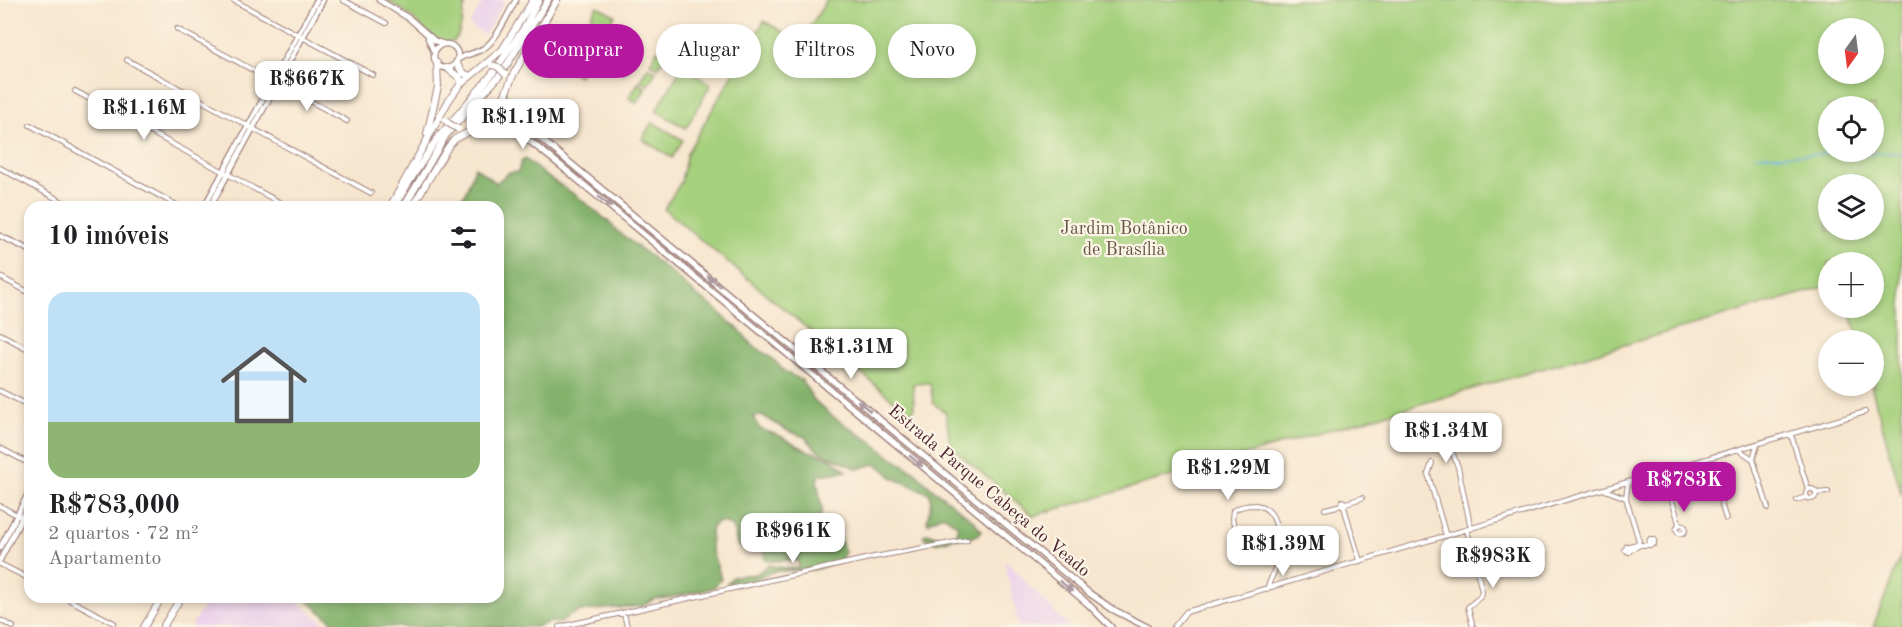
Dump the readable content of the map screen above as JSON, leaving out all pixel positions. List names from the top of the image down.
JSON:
{
  "streets": {
    "main road": ["Estrada Parque Cabeça do Veado"]
  },
  "parks": ["Jardim Botânico de Brasília"],
  "north": "bottom",
  "page": {
    "map_buttons": ["+", "−"],
    "chip": [
      "Comprar",
      "Alugar",
      "Filtros",
      "Novo"
    ],
    "price": [
      "R$667K",
      "R$1.16M",
      "R$1.19M",
      "R$1.31M",
      "R$1.34M",
      "R$1.29M",
      "R$783K",
      "R$961K",
      "R$1.39M",
      "R$983K"
    ],
    "heading": "10 imóveis",
    "list": [
      {
        "name": "R$783,000",
        "note": "2 quartos · 72 m² · Apartamento"
      }
    ]
  }
}
